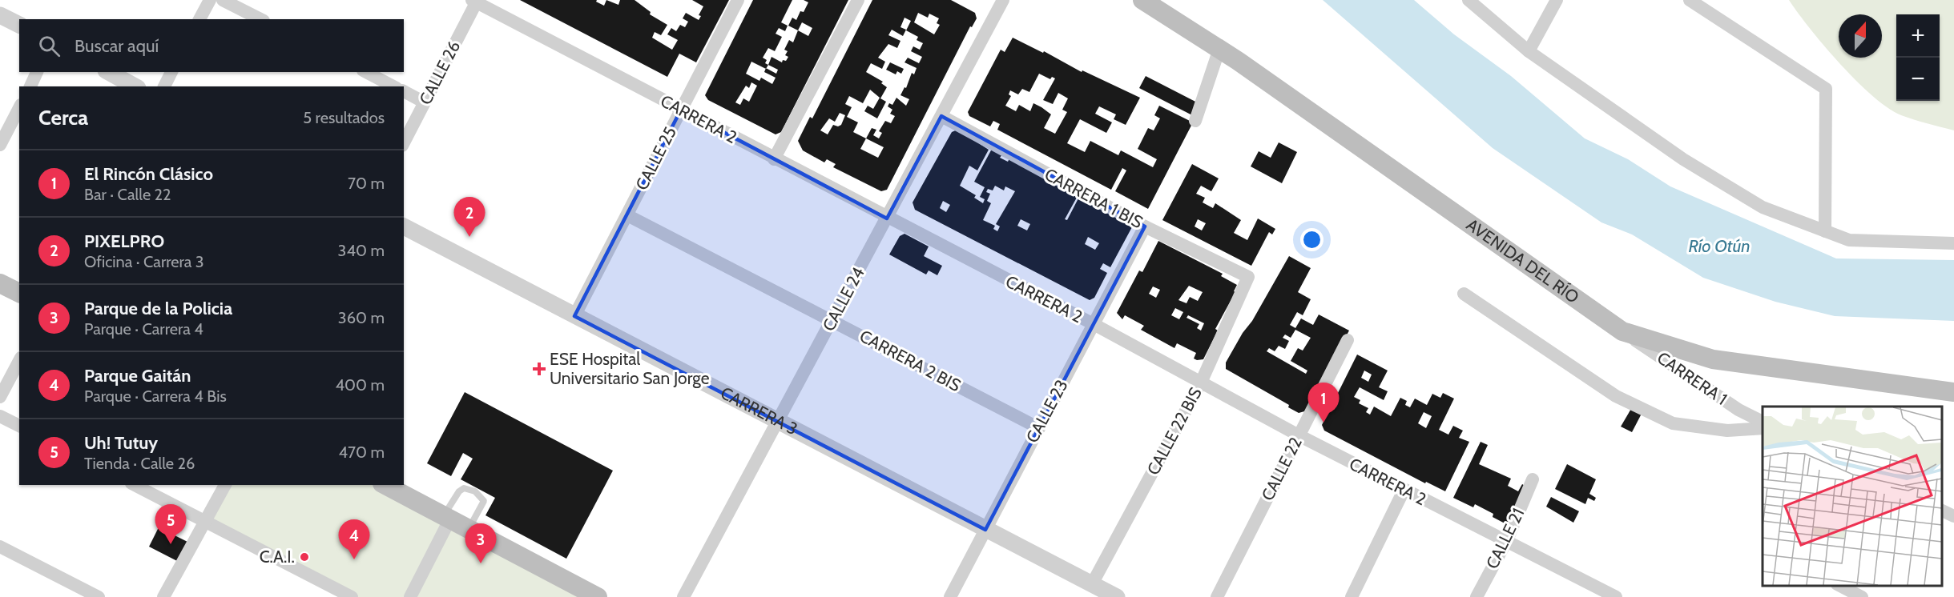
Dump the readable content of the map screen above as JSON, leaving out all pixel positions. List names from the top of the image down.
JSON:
{
  "streets": {
    "main road": ["AVENIDA DEL RÍO"],
    "street": [
      "CALLE 26",
      "CARRERA 2",
      "CALLE 25",
      "CARRERA 1 BIS",
      "CALLE 24",
      "CARRERA 2 BIS",
      "CARRERA 1",
      "CALLE 23",
      "CARRERA 3",
      "CALLE 22 BIS",
      "CALLE 22",
      "CALLE 21"
    ]
  },
  "crossings": [
    ["CALLE 26", "CARRERA 2"],
    ["CARRERA 2", "CALLE 25"],
    ["CARRERA 2", "CALLE 24"],
    ["CARRERA 2", "CALLE 23"],
    ["CARRERA 2", "CALLE 22 BIS"],
    ["CARRERA 2", "CALLE 22"],
    ["CARRERA 2", "CALLE 21"],
    ["CALLE 25", "CARRERA 2 BIS"],
    ["CALLE 25", "CARRERA 3"],
    ["CARRERA 1 BIS", "CALLE 24"],
    ["CARRERA 1 BIS", "CALLE 23"],
    ["CARRERA 1 BIS", "CALLE 22 BIS"],
    ["AVENIDA DEL RÍO", "CARRERA 1"],
    ["CALLE 24", "CARRERA 2 BIS"],
    ["CALLE 24", "CARRERA 3"],
    ["CARRERA 2 BIS", "CALLE 23"],
    ["CALLE 23", "CARRERA 3"],
    ["CARRERA 3", "CALLE 22 BIS"]
  ],
  "water": ["Río Otún"],
  "places": {
    "health": ["ESE Hospital Universitario San Jorge"],
    "other": ["C.A.I."]
  },
  "north": "top",
  "page": {
    "map_buttons": ["+", "−"],
    "search": "Buscar aquí",
    "heading": ["Cerca", "5 resultados"],
    "list": [
      {
        "mark": "1",
        "name": "El Rincón Clásico",
        "note": "Bar · Calle 22",
        "value": "70 m"
      },
      {
        "mark": "2",
        "name": "PIXELPRO",
        "note": "Oficina · Carrera 3",
        "value": "340 m"
      },
      {
        "mark": "3",
        "name": "Parque de la Policia",
        "note": "Parque · Carrera 4",
        "value": "360 m"
      },
      {
        "mark": "4",
        "name": "Parque Gaitán",
        "note": "Parque · Carrera 4 Bis",
        "value": "400 m"
      },
      {
        "mark": "5",
        "name": "Uh! Tutuy",
        "note": "Tienda · Calle 26",
        "value": "470 m"
      }
    ],
    "pins": [
      "2",
      "1",
      "5",
      "4",
      "3"
    ]
  }
}
